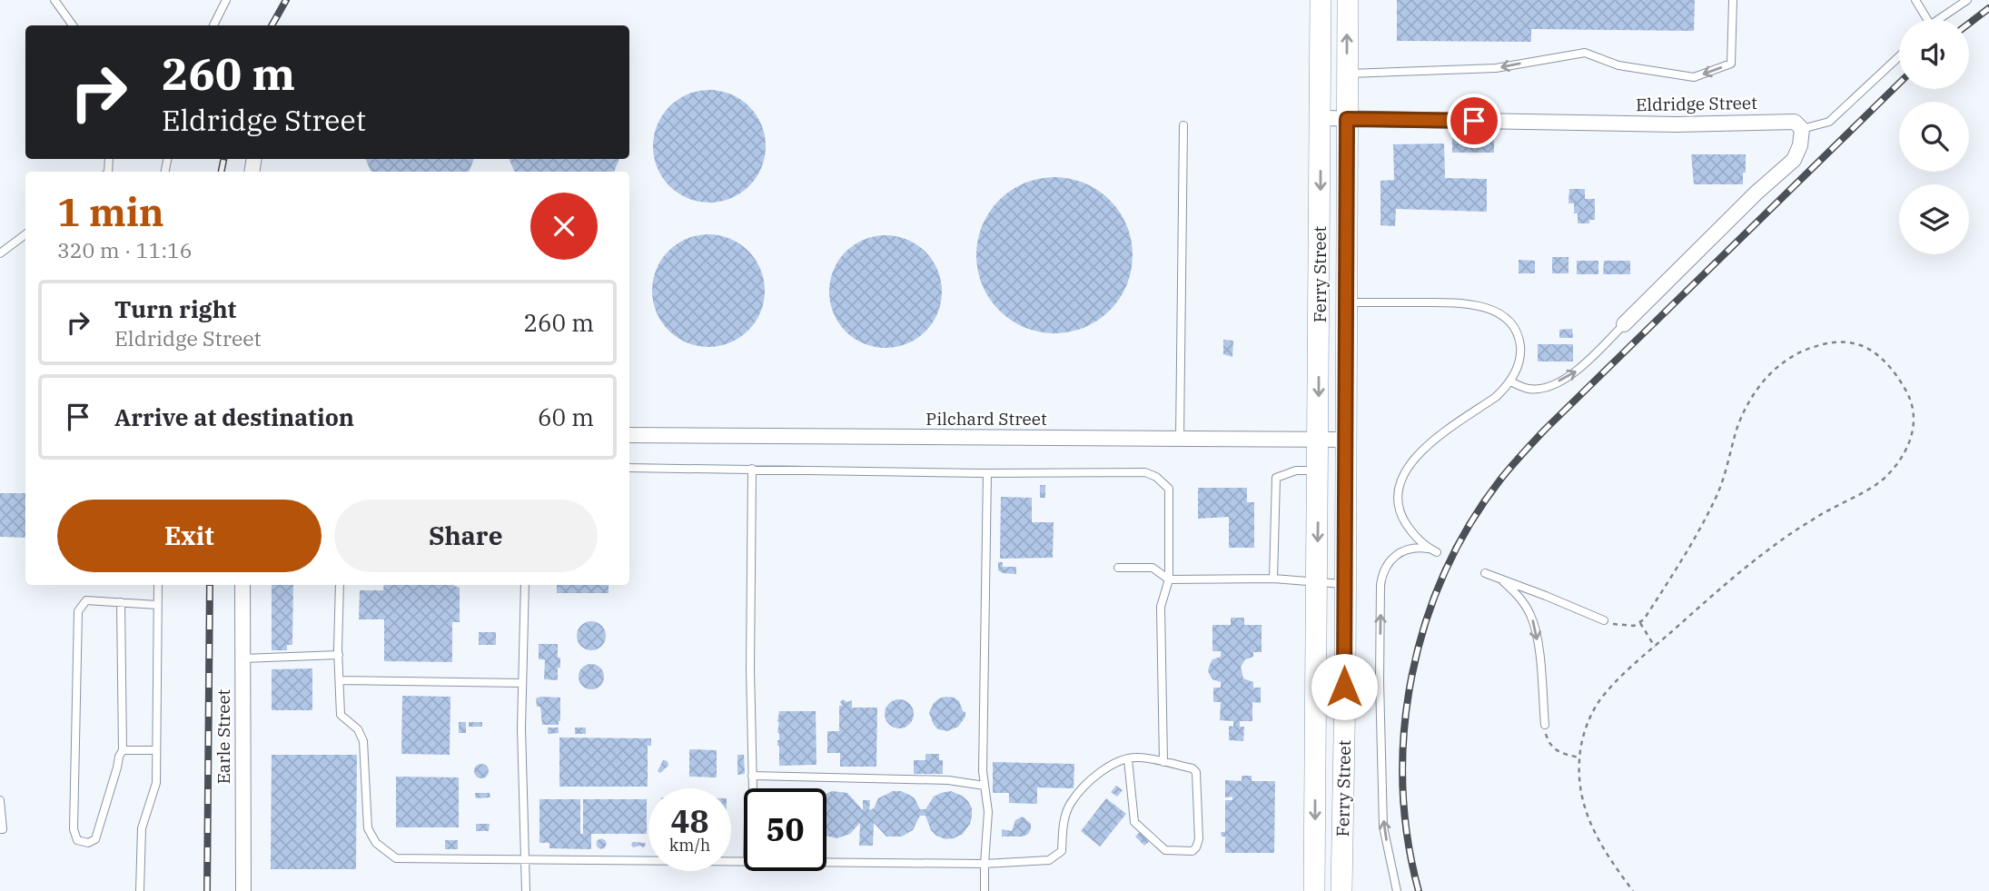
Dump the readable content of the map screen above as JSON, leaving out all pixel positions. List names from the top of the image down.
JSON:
{
  "streets": {
    "main road": ["Ferry Street"],
    "street": ["Eldridge Street", "Pilchard Street", "Earle Street"]
  },
  "crossings": [
    ["Eldridge Street", "Ferry Street"],
    ["Ferry Street", "Pilchard Street"]
  ],
  "page": {
    "turn": ["260 m", "Eldridge Street"],
    "heading": ["1 min", "320 m · 11:16"],
    "list": [
      {
        "name": "Turn right",
        "note": "Eldridge Street",
        "value": "260 m"
      },
      {
        "name": "Arrive at destination",
        "value": "60 m"
      }
    ],
    "buttons": ["Exit", "Share"],
    "speed": "48 km/h",
    "limit": "50"
  }
}
